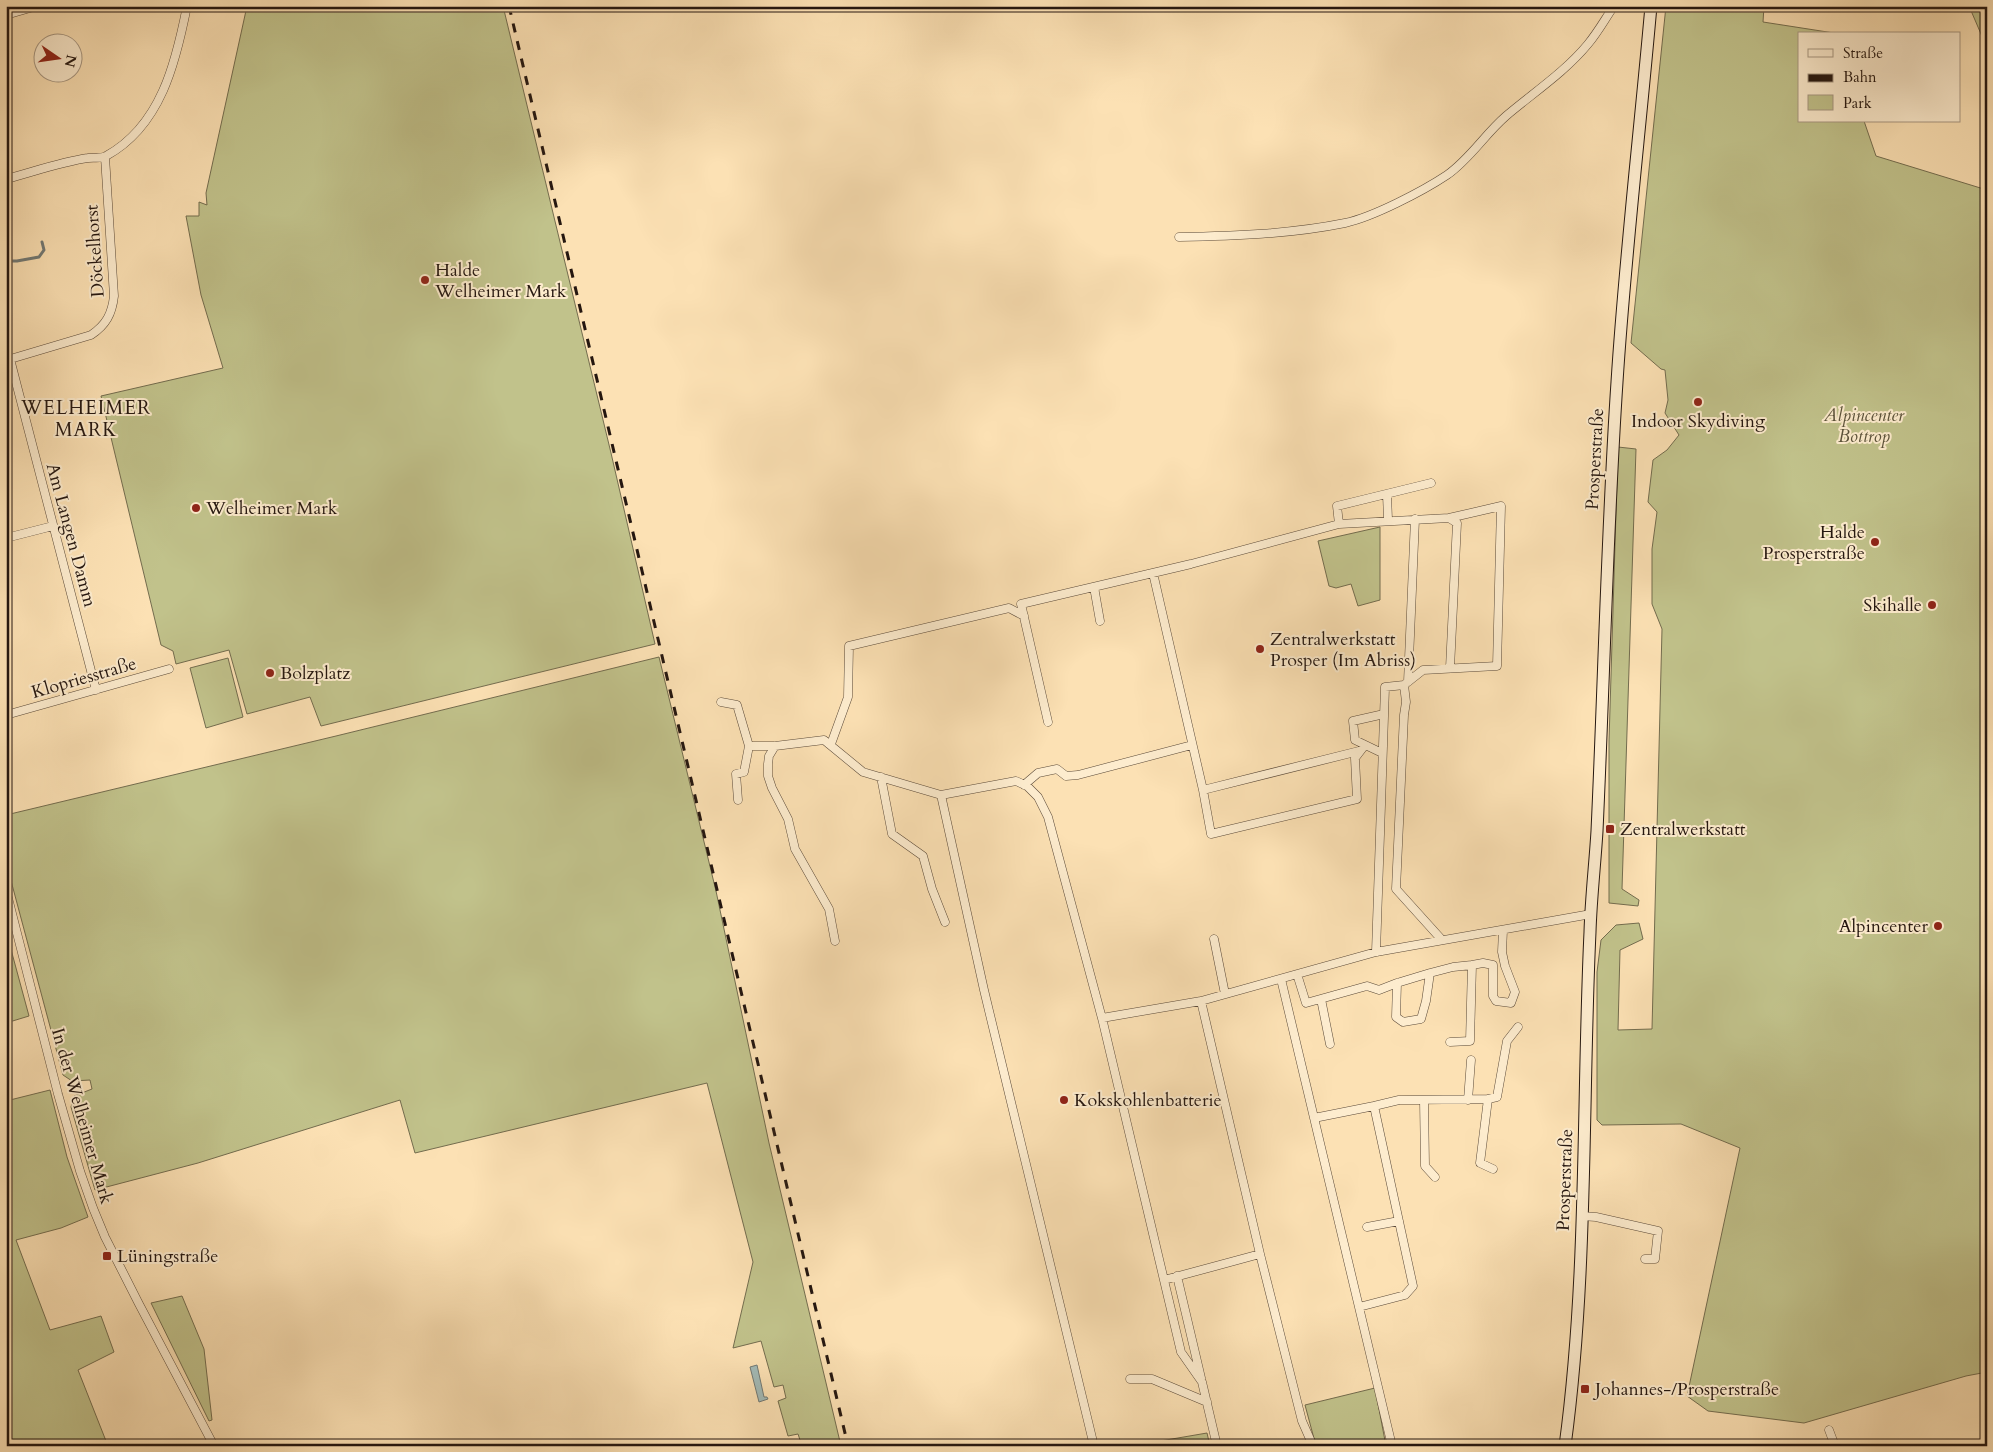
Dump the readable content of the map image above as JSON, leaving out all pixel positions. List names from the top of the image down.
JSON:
{
  "streets": {
    "main road": ["Prosperstraße"],
    "street": [
      "Döckelhorst",
      "Am Langen Damm",
      "Klopriesstraße",
      "In der Welheimer Mark"
    ]
  },
  "crossings": [
    ["Döckelhorst", "Am Langen Damm"],
    ["Am Langen Damm", "Klopriesstraße"]
  ],
  "districts": ["WELHEIMER MARK"],
  "parks": ["Alpincenter Bottrop"],
  "places": {
    "other": [
      "Halde Welheimer Mark",
      "Indoor Skydiving",
      "Welheimer Mark",
      "Halde Prosperstraße",
      "Skihalle",
      "Zentralwerkstatt Prosper (Im Abriss)",
      "Bolzplatz",
      "Alpincenter",
      "Kokskohlenbatterie"
    ],
    "transit": ["Zentralwerkstatt", "Lüningstraße", "Johannes-/Prosperstraße"]
  },
  "legend": ["Straße", "Bahn", "Park"],
  "north": "right"
}
